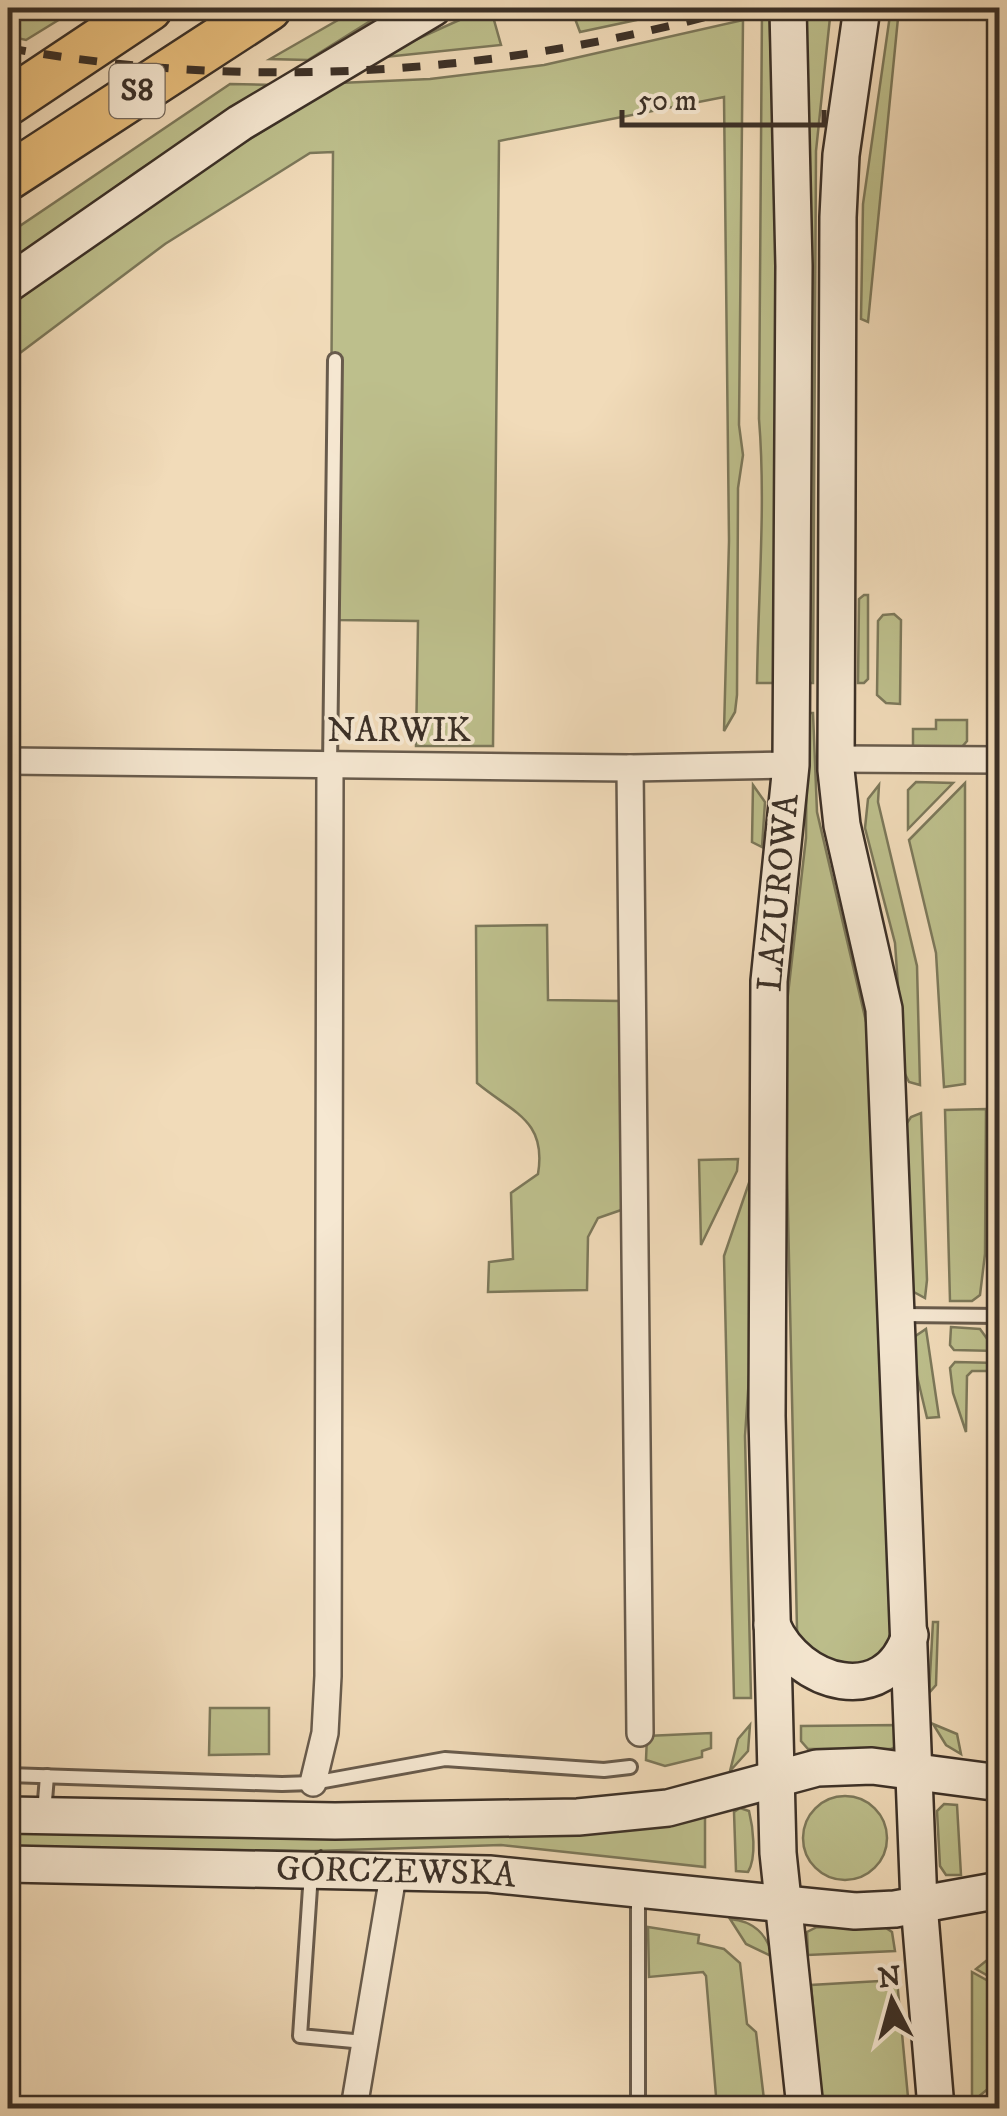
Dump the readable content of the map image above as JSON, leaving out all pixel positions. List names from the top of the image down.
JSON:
{
  "streets": {
    "highway": ["S8"],
    "main road": ["LAZUROWA", "GÓRCZEWSKA"],
    "street": ["NARWIK"]
  },
  "crossings": [
    ["NARWIK", "LAZUROWA"],
    ["LAZUROWA", "GÓRCZEWSKA"]
  ],
  "scale_bar": "50 m",
  "north": "top"
}
